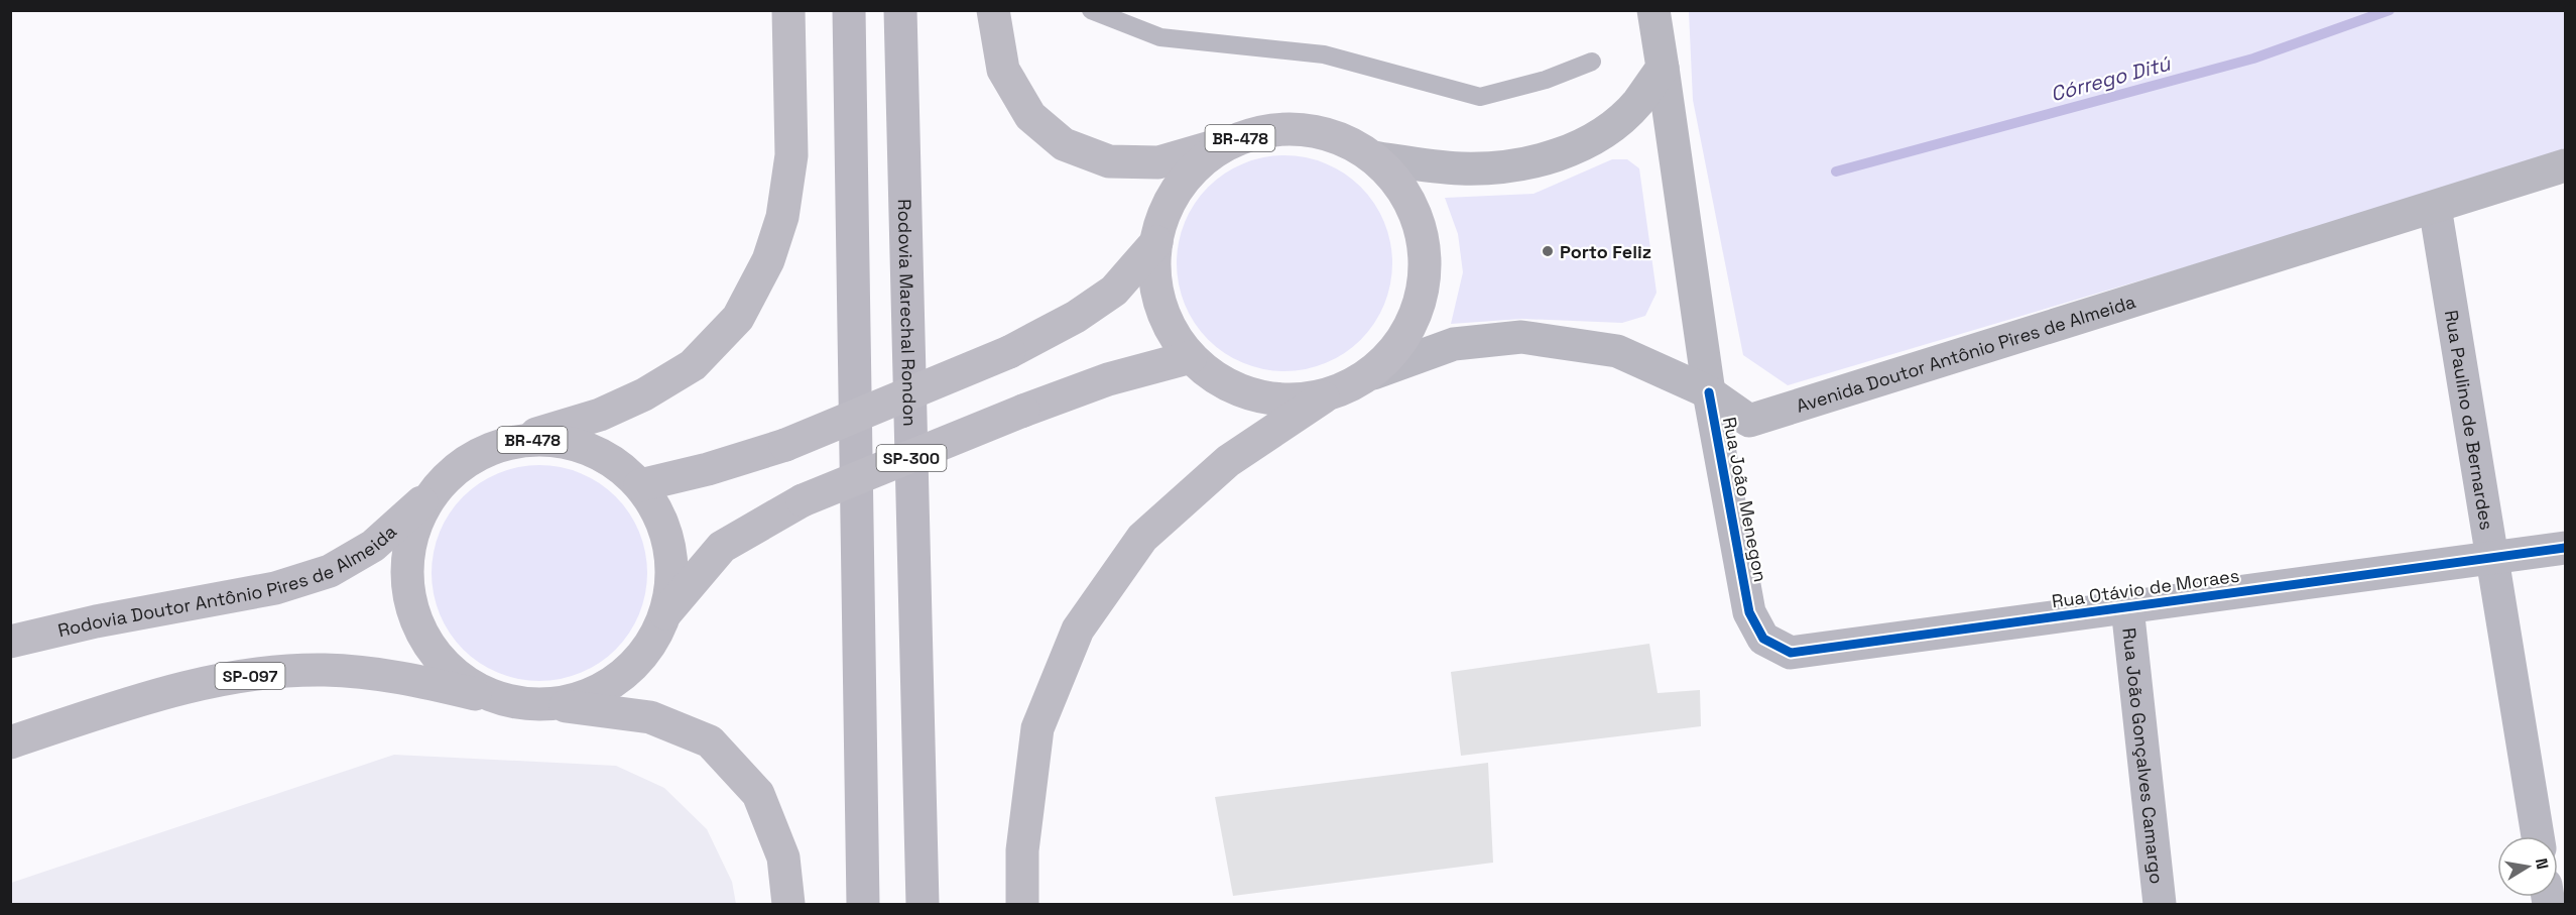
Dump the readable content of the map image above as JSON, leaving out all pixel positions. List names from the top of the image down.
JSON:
{
  "streets": {
    "highway": ["Rodovia Marechal Rondon", "SP-300"],
    "main road": [
      "BR-478",
      "Avenida Doutor Antônio Pires de Almeida",
      "Rua João Menegon",
      "Rodovia Doutor Antônio Pires de Almeida",
      "SP-097"
    ],
    "street": ["Rua Paulino de Bernardes", "Rua Otávio de Moraes", "Rua João Gonçalves Camargo"]
  },
  "crossings": [
    ["BR-478", "Rua João Menegon"],
    ["BR-478", "Rodovia Doutor Antônio Pires de Almeida"],
    ["Avenida Doutor Antônio Pires de Almeida", "Rua Paulino de Bernardes"],
    ["Avenida Doutor Antônio Pires de Almeida", "Rua João Menegon"],
    ["Rua Paulino de Bernardes", "Rua Otávio de Moraes"],
    ["Rua João Menegon", "Rua Otávio de Moraes"],
    ["Rua Otávio de Moraes", "Rua João Gonçalves Camargo"]
  ],
  "water": ["Córrego Ditú"],
  "places": ["Porto Feliz"],
  "north": "right"
}
